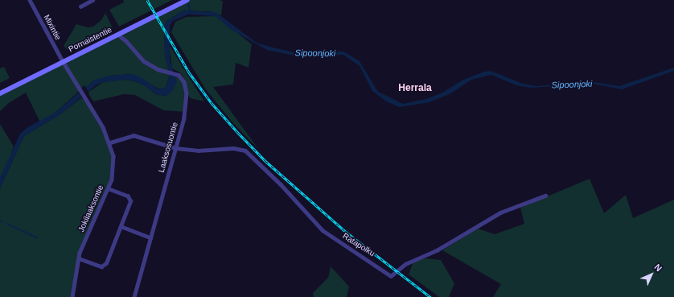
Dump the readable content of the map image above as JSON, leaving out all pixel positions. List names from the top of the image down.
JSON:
{
  "streets": {
    "street": [
      "Mixintie",
      "Pornaistentie",
      "Laaksosuontie",
      "Jokilaaksontie",
      "Ratapolku"
    ]
  },
  "crossings": [
    ["Mixintie", "Pornaistentie"],
    ["Mixintie", "Jokilaaksontie"],
    ["Pornaistentie", "Laaksosuontie"],
    ["Pornaistentie", "Jokilaaksontie"],
    ["Laaksosuontie", "Ratapolku"]
  ],
  "districts": ["Herrala"],
  "water": ["Sipoonjoki"],
  "north": "top right"
}
